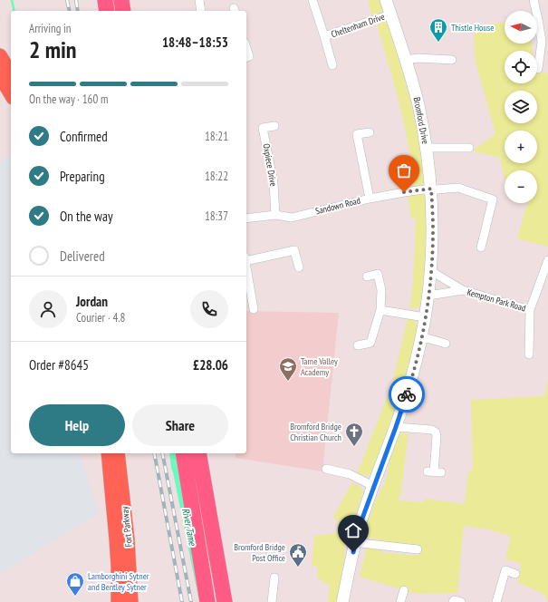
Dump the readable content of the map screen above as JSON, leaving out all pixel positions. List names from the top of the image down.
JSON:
{
  "streets": {
    "main road": ["Fort Parkway"],
    "street": [
      "Cheltenham Drive",
      "Bromford Drive",
      "Oxpiece Drive",
      "Sandown Road",
      "Kempton Park Road"
    ]
  },
  "crossings": [
    ["Cheltenham Drive", "Bromford Drive"],
    ["Bromford Drive", "Sandown Road"],
    ["Bromford Drive", "Kempton Park Road"],
    ["Oxpiece Drive", "Sandown Road"]
  ],
  "water": ["River Tame"],
  "places": {
    "building": ["Thistle House"],
    "school or university": ["Tame Valley Academy"],
    "church": ["Bromford Bridge Christian Church"],
    "public building": ["Bromford Bridge Post Office"],
    "shop": ["Lamborghini Sytner and Bentley Sytner"]
  },
  "north": "left",
  "page": {
    "map_buttons": ["+", "−"],
    "heading": ["2 min", "Arriving in", "18:48–18:53"],
    "panel": [
      "Jordan",
      "Courier · 4.8",
      "Order #8645",
      "£28.06"
    ],
    "bar": "On the way · 160 m",
    "list": [
      ["Confirmed", "18:21"],
      ["Preparing", "18:22"],
      ["On the way", "18:37"],
      "Delivered"
    ],
    "buttons": ["Help", "Share"]
  }
}
